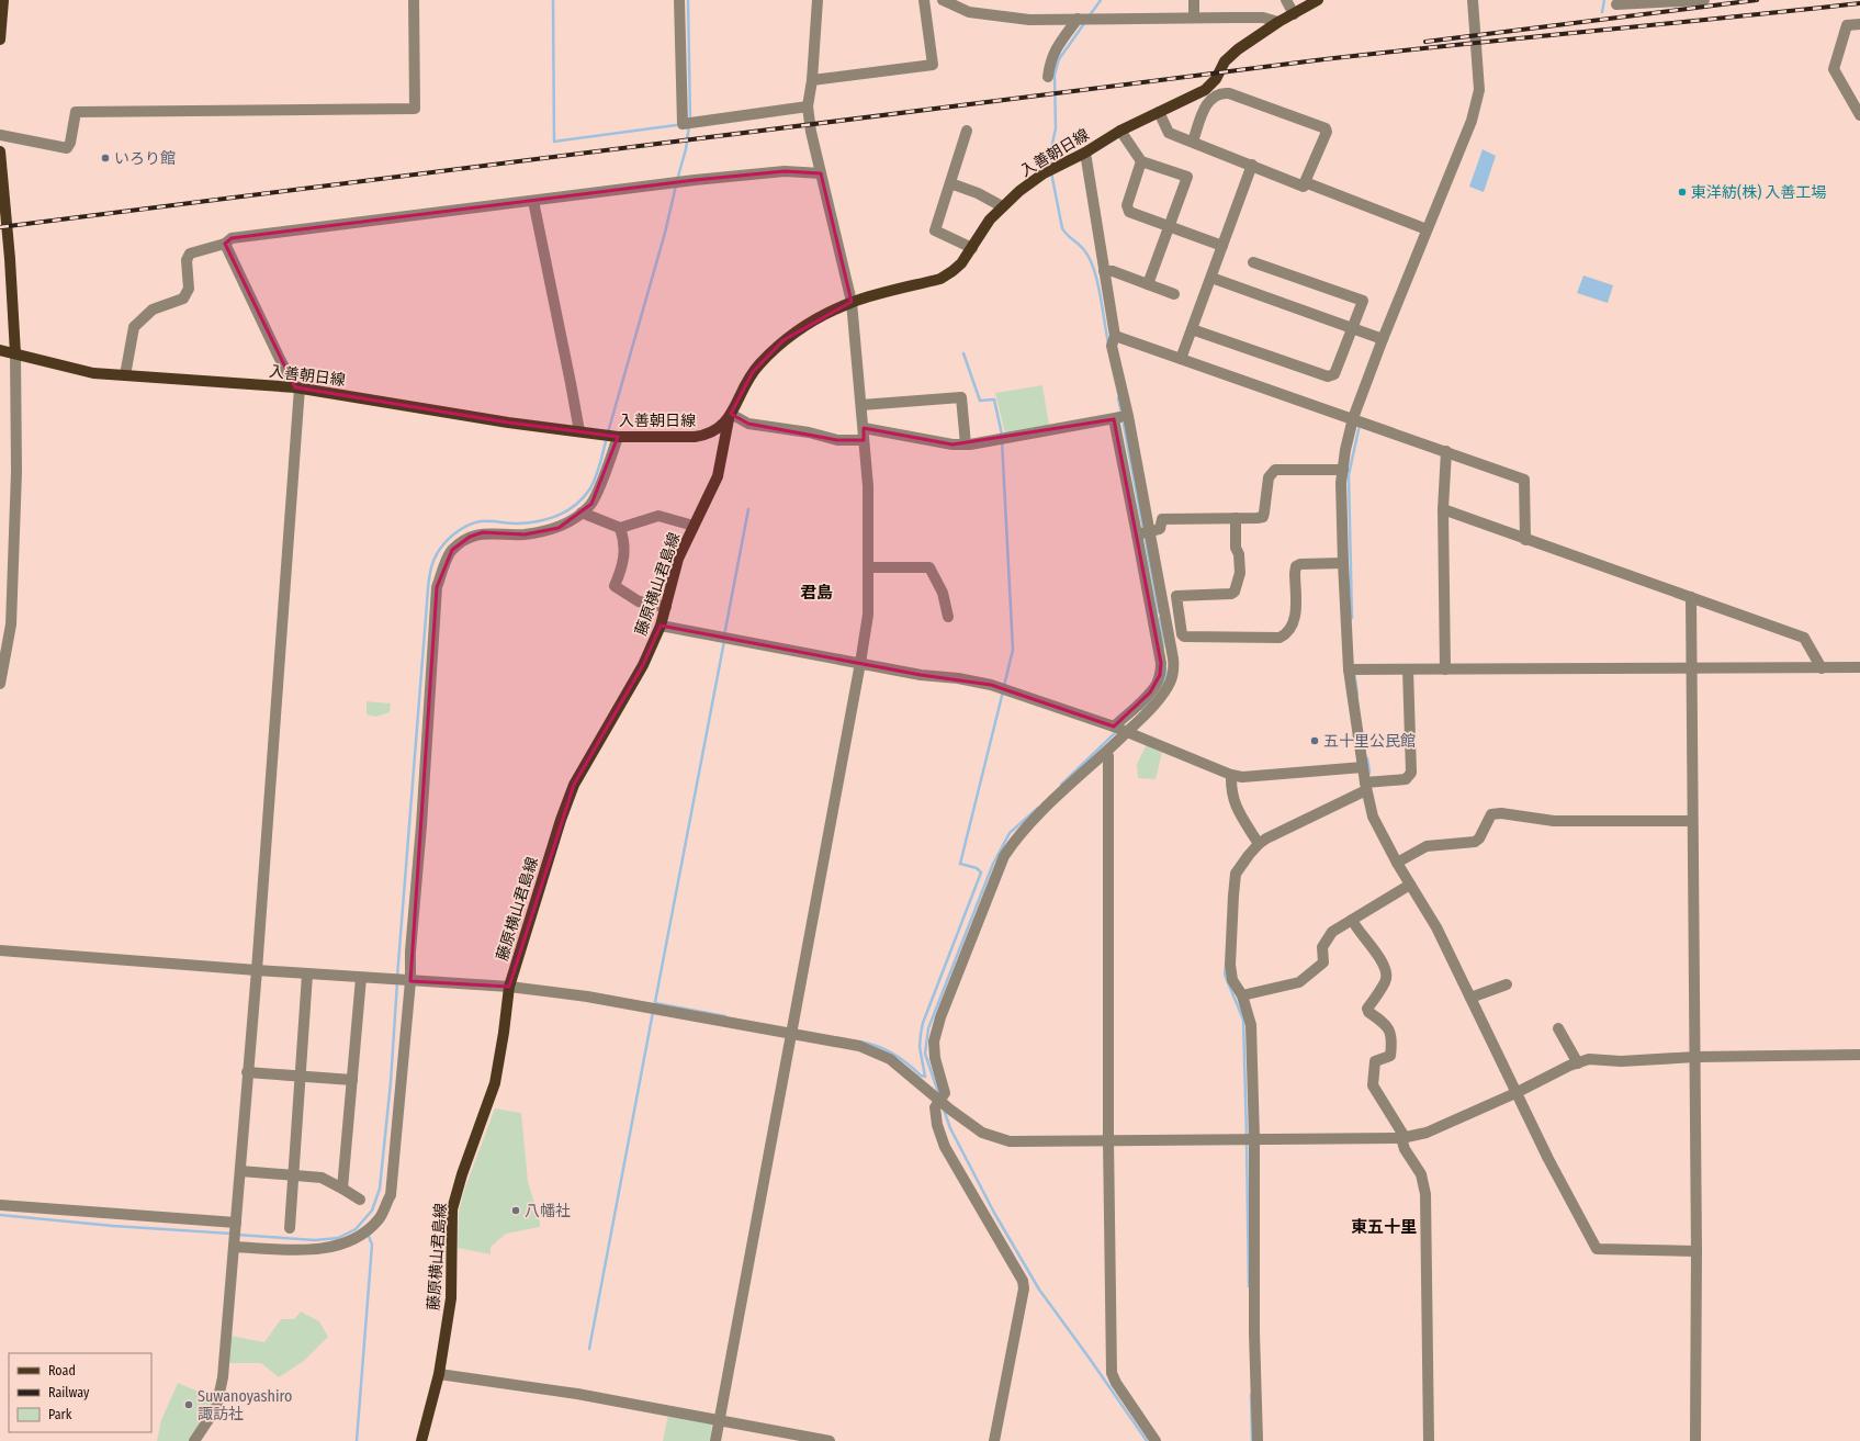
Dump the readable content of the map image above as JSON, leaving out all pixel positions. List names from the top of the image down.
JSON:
{
  "streets": {
    "main road": ["入善朝日線", "藤原横山君島線"]
  },
  "crossings": [
    ["入善朝日線", "藤原横山君島線"]
  ],
  "districts": ["君島", "東五十里"],
  "places": [
    "いろり館",
    "東洋紡(株) 入善工場",
    "五十里公民館",
    "八幡社",
    "Suwanoyashiro 諏訪社"
  ],
  "legend": ["Road", "Railway", "Park"]
}
